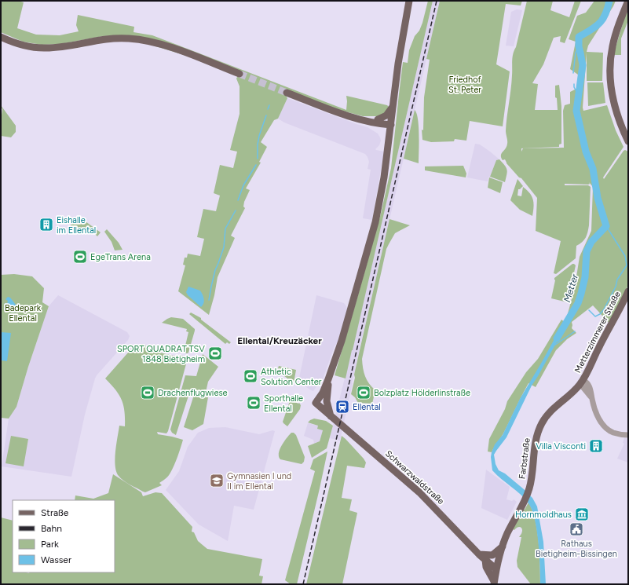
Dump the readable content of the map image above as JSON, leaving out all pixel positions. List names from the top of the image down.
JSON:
{
  "streets": {
    "main road": ["Metterzimmerer Straße", "Farbstraße", "Schwarzwaldstraße"]
  },
  "crossings": [
    ["Metterzimmerer Straße", "Farbstraße"],
    ["Farbstraße", "Schwarzwaldstraße"]
  ],
  "districts": ["Ellental/Kreuzäcker"],
  "water": ["Metter"],
  "parks": ["Friedhof St. Peter", "Badepark Ellental"],
  "places": {
    "building": ["Eishalle im Ellental", "Villa Visconti"],
    "sports": [
      "EgeTrans Arena",
      "SPORT QUADRAT TSV 1848 Bietigheim",
      "Athletic Solution Center",
      "Drachenflugwiese",
      "Bolzplatz Hölderlinstraße",
      "Sporthalle Ellental"
    ],
    "station": ["Ellental"],
    "school or university": ["Gymnasien I und II im Ellental"],
    "museum": ["Hornmoldhaus"],
    "public building": ["Rathaus Bietigheim-Bissingen"]
  },
  "legend": [
    "Straße",
    "Bahn",
    "Park",
    "Wasser"
  ]
}
